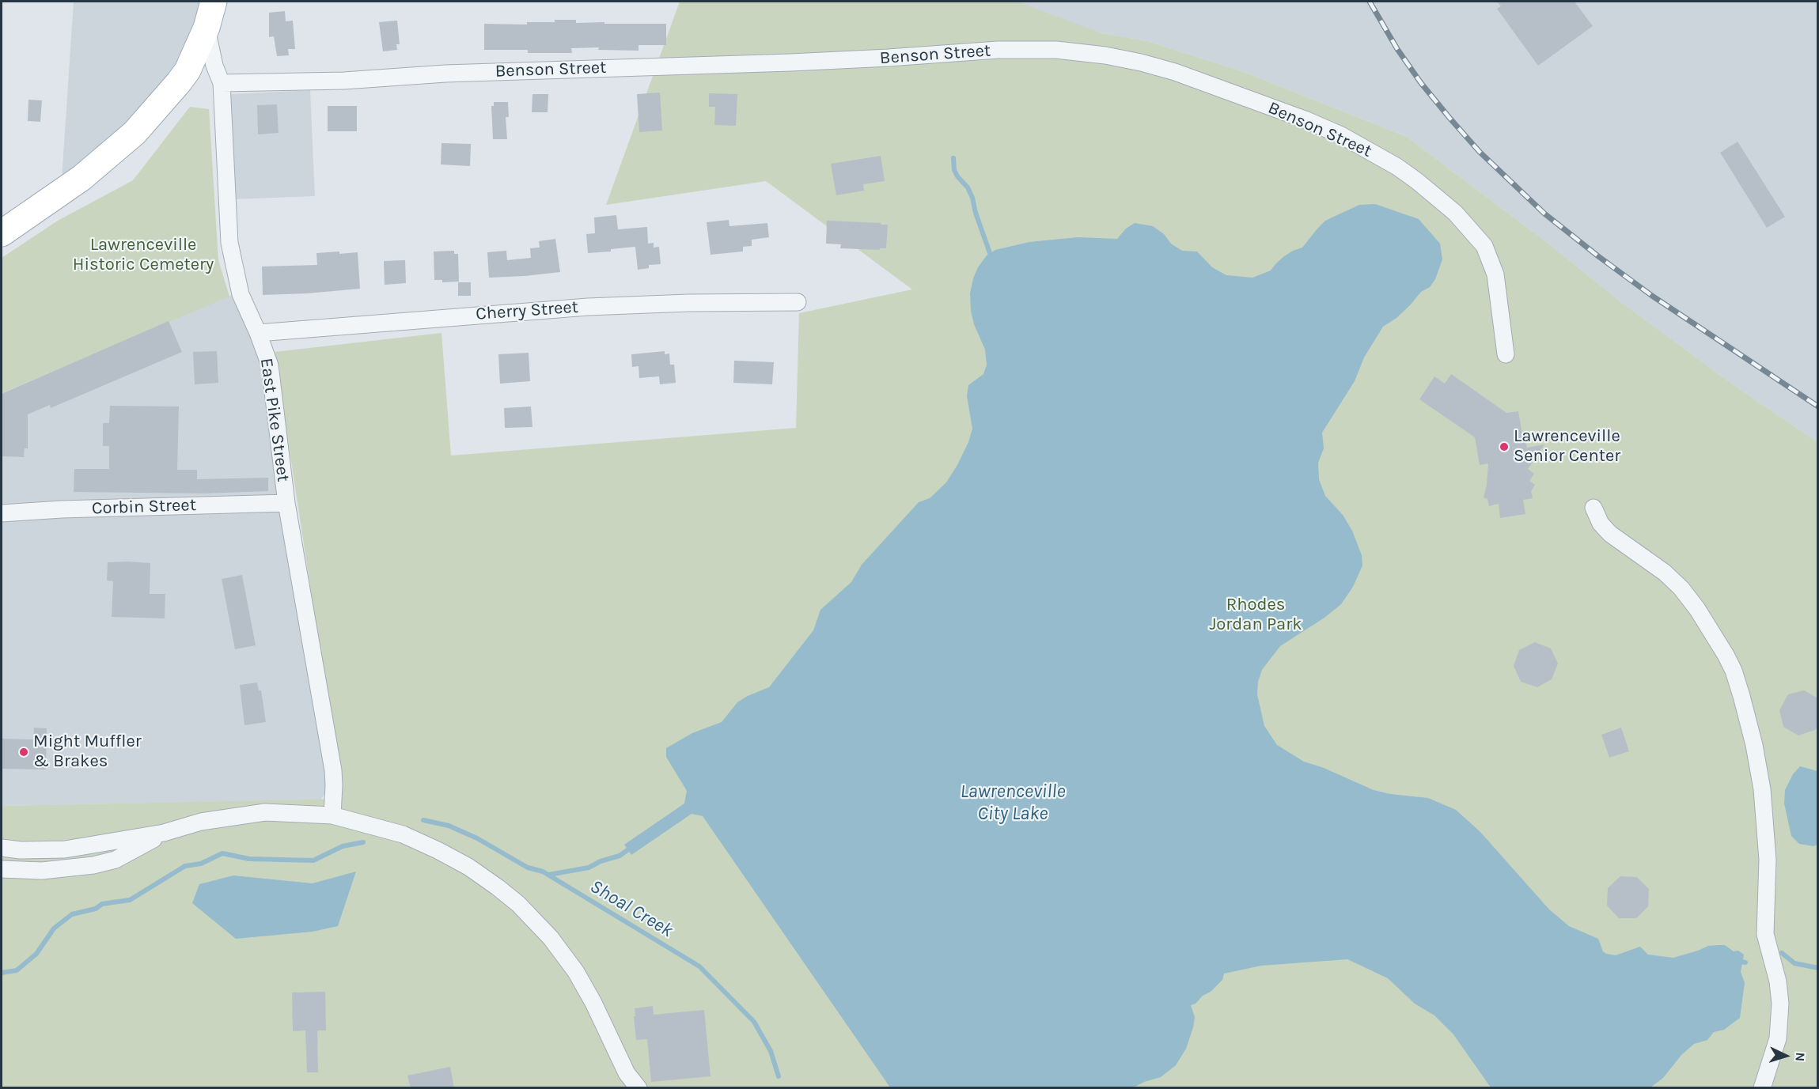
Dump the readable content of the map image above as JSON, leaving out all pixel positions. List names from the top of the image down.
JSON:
{
  "streets": {
    "main road": ["East Pike Street"],
    "street": ["Benson Street", "Cherry Street", "Corbin Street"]
  },
  "crossings": [
    ["Benson Street", "East Pike Street"],
    ["Cherry Street", "East Pike Street"],
    ["East Pike Street", "Corbin Street"]
  ],
  "water": ["Lawrenceville City Lake", "Shoal Creek"],
  "parks": ["Lawrenceville Historic Cemetery", "Rhodes Jordan Park"],
  "places": ["Lawrenceville Senior Center", "Might Muffler & Brakes"],
  "north": "right"
}
